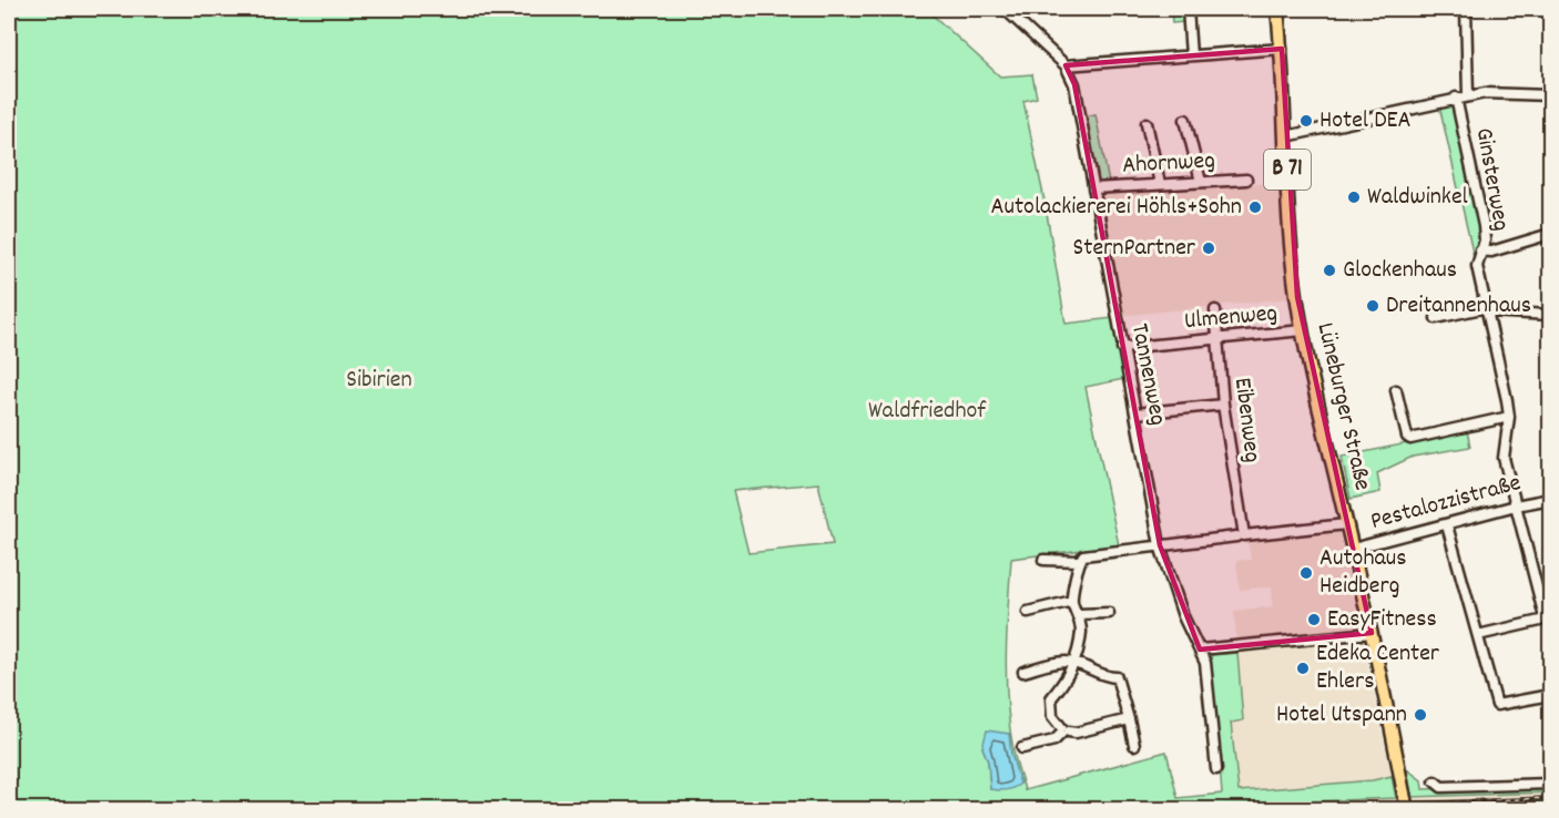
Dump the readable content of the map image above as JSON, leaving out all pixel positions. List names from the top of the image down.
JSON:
{
  "streets": {
    "main road": ["B 71", "Lüneburger Straße"],
    "street": [
      "Ahornweg",
      "Ginsterweg",
      "Ulmenweg",
      "Tannenweg",
      "Eibenweg",
      "Pestalozzistraße"
    ]
  },
  "crossings": [
    ["Ahornweg", "Tannenweg"],
    ["Ginsterweg", "Pestalozzistraße"],
    ["Ulmenweg", "Tannenweg"],
    ["Ulmenweg", "Lüneburger Straße"],
    ["Ulmenweg", "Eibenweg"],
    ["Lüneburger Straße", "Pestalozzistraße"]
  ],
  "parks": ["Sibirien", "Waldfriedhof"],
  "places": [
    "Hotel DEA",
    "Waldwinkel",
    "Autolackiererei Höhls+Sohn",
    "SternPartner",
    "Glockenhaus",
    "Dreitannenhaus",
    "Autohaus Heidberg",
    "EasyFitness",
    "Edeka Center Ehlers",
    "Hotel Utspann"
  ]
}
